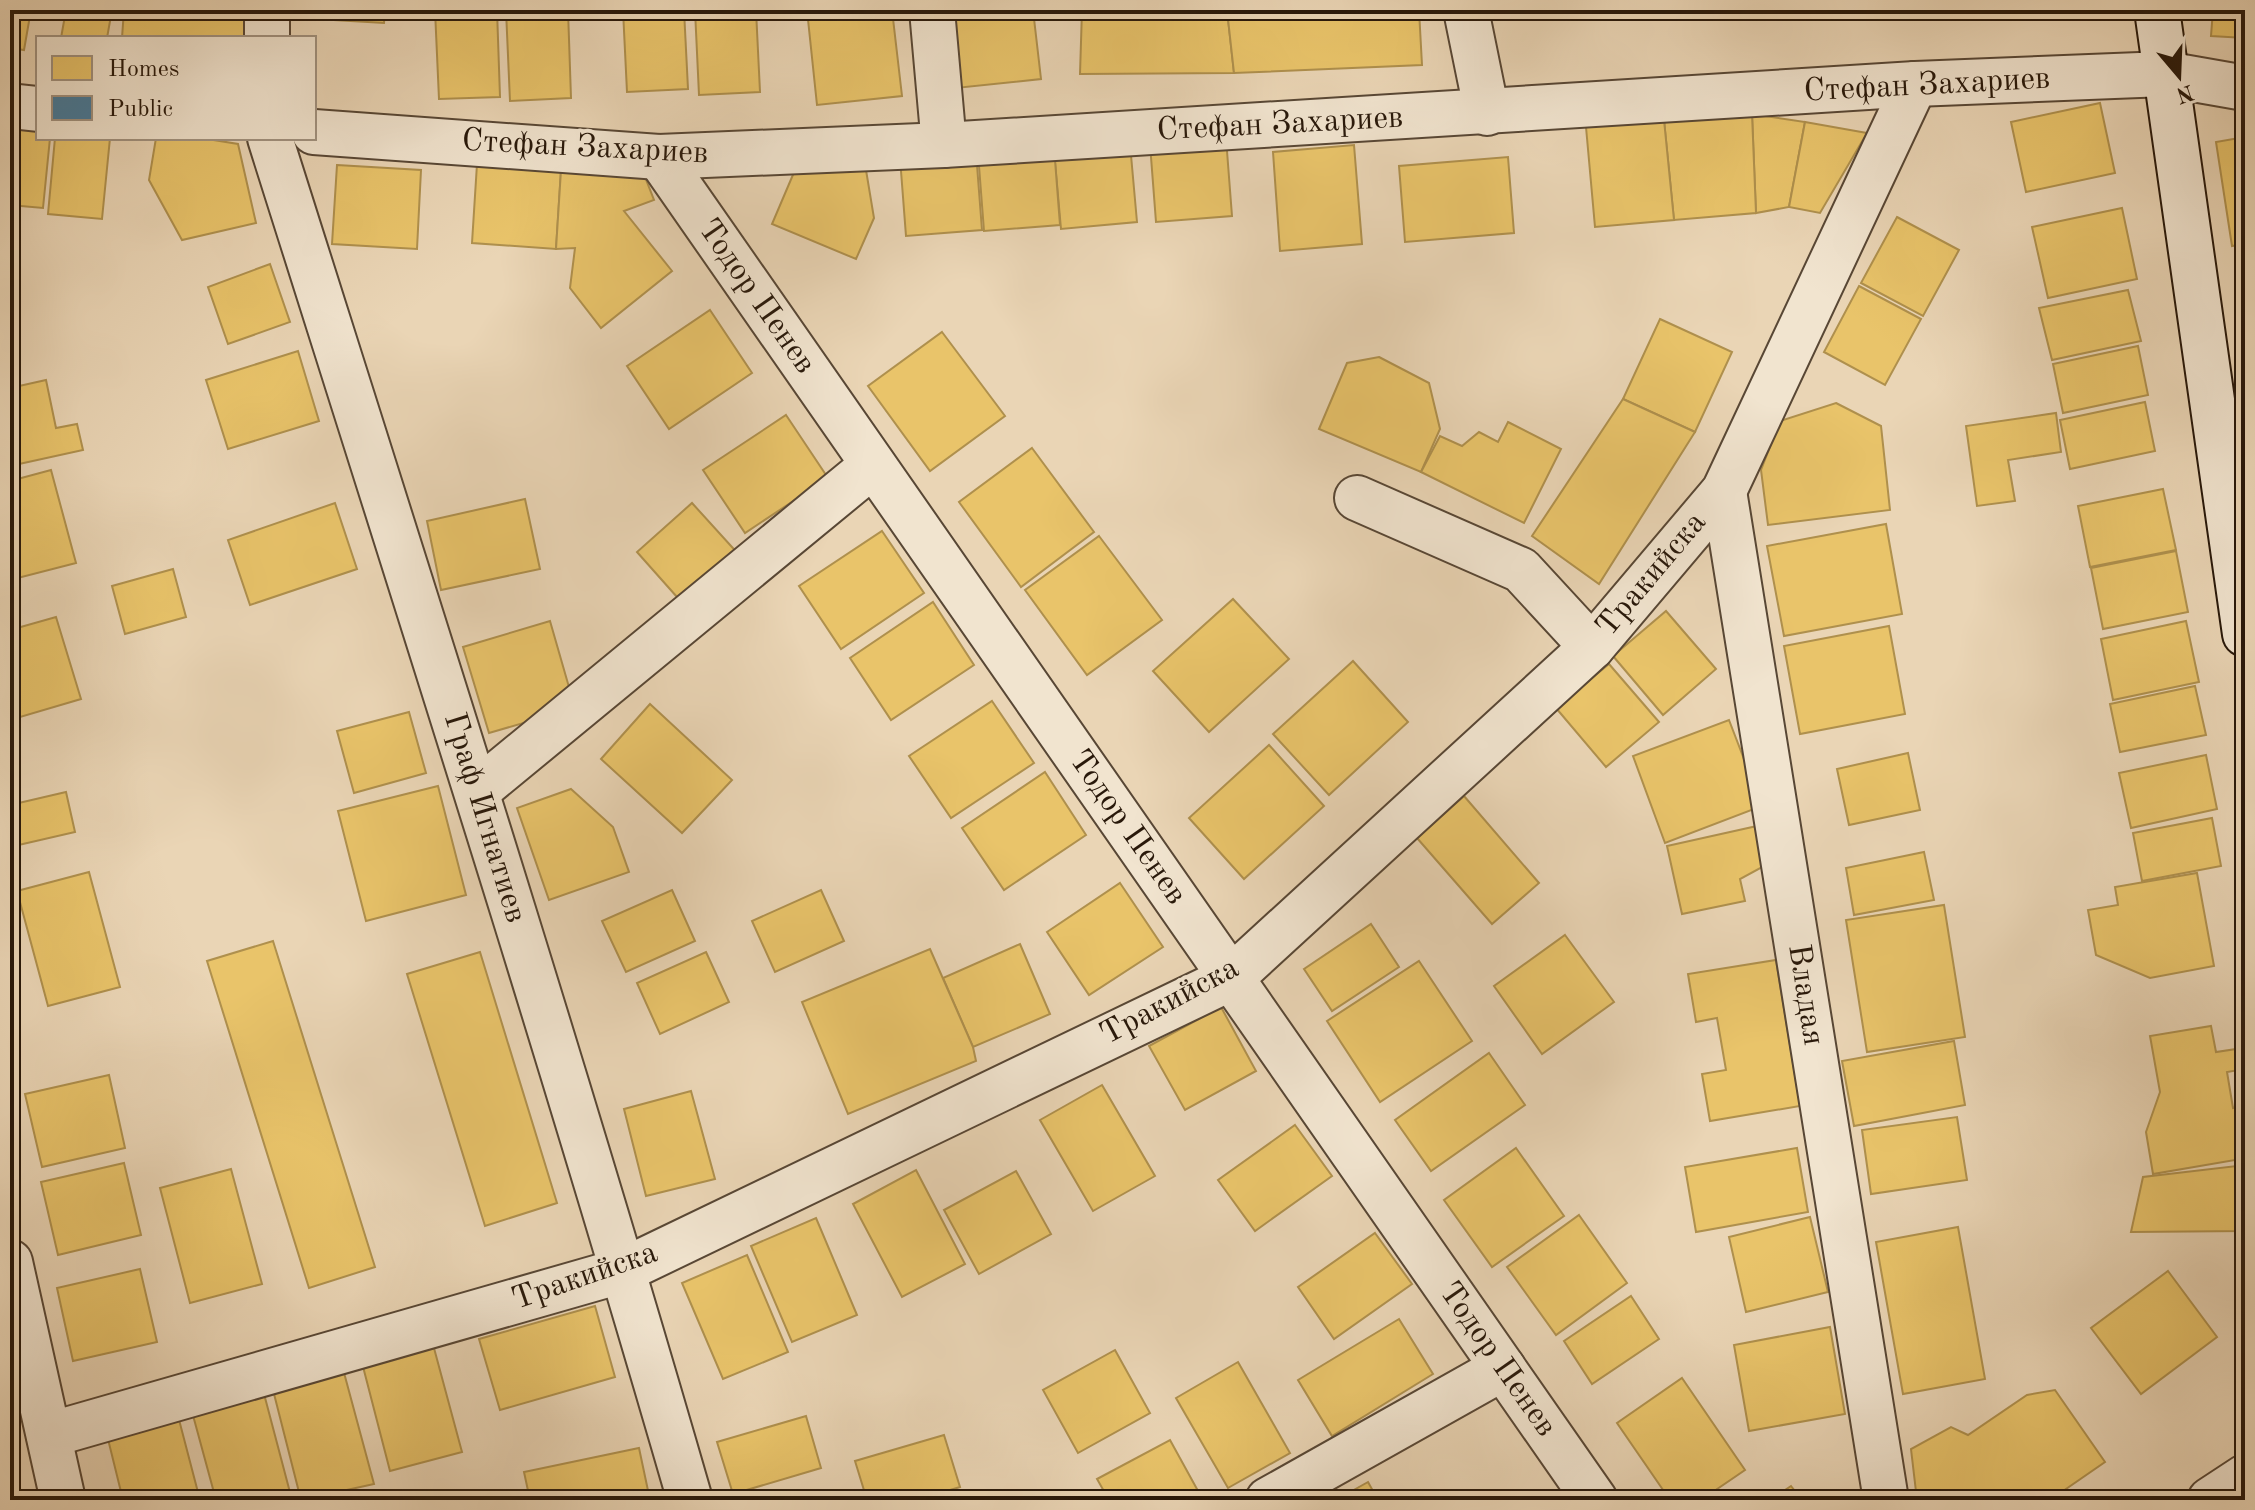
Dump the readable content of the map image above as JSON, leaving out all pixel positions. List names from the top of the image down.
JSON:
{
  "streets": {
    "street": [
      "Стефан Захариев",
      "Тодор Пенев",
      "Тракийска",
      "Граф Игнатиев",
      "Владая"
    ]
  },
  "crossings": [
    ["Стефан Захариев", "Тодор Пенев"],
    ["Стефан Захариев", "Тракийска"],
    ["Тодор Пенев", "Тракийска"],
    ["Тракийска", "Граф Игнатиев"],
    ["Тракийска", "Владая"]
  ],
  "legend": ["Homes", "Public"],
  "north": "bottom"
}
